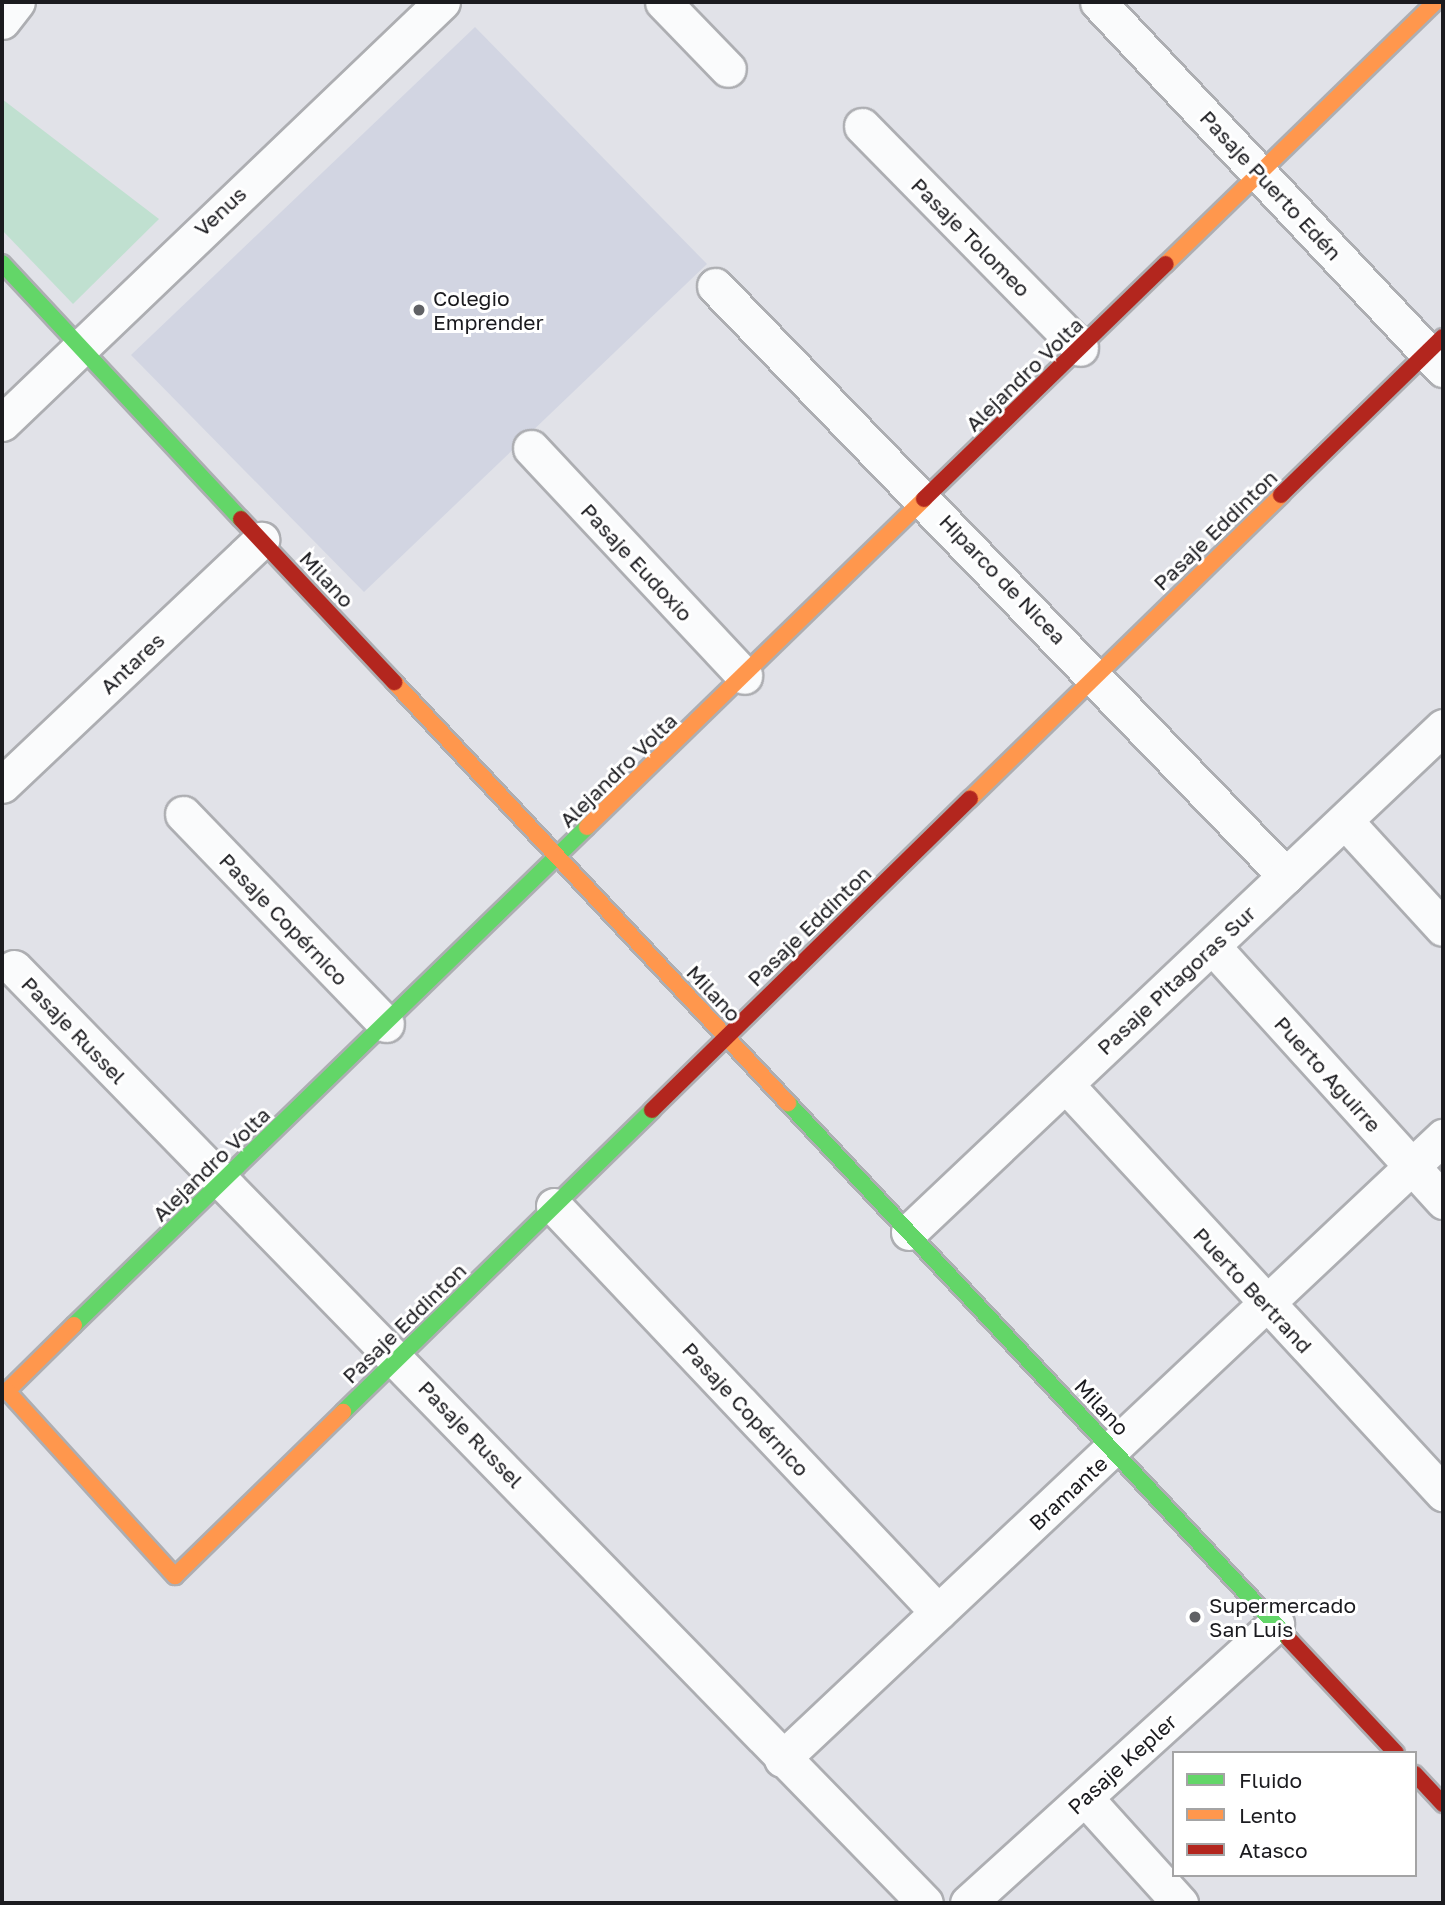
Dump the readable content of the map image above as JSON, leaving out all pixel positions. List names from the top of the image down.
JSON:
{
  "streets": {
    "street": [
      "Pasaje Puerto Edén",
      "Venus",
      "Pasaje Tolomeo",
      "Alejandro Volta",
      "Pasaje Eddinton",
      "Pasaje Eudoxio",
      "Milano",
      "Hiparco de Nicea",
      "Antares",
      "Pasaje Copérnico",
      "Pasaje Pitagoras Sur",
      "Pasaje Russel",
      "Puerto Aguirre",
      "Puerto Bertrand",
      "Bramante",
      "Pasaje Kepler"
    ]
  },
  "crossings": [
    ["Pasaje Puerto Edén", "Alejandro Volta"],
    ["Pasaje Puerto Edén", "Pasaje Eddinton"],
    ["Venus", "Milano"],
    ["Pasaje Tolomeo", "Alejandro Volta"],
    ["Alejandro Volta", "Pasaje Eddinton"],
    ["Alejandro Volta", "Pasaje Eudoxio"],
    ["Alejandro Volta", "Milano"],
    ["Alejandro Volta", "Hiparco de Nicea"],
    ["Alejandro Volta", "Pasaje Copérnico"],
    ["Alejandro Volta", "Pasaje Russel"],
    ["Pasaje Eddinton", "Milano"],
    ["Pasaje Eddinton", "Hiparco de Nicea"],
    ["Pasaje Eddinton", "Pasaje Copérnico"],
    ["Pasaje Eddinton", "Pasaje Russel"],
    ["Milano", "Antares"],
    ["Milano", "Pasaje Pitagoras Sur"],
    ["Milano", "Bramante"],
    ["Milano", "Pasaje Kepler"],
    ["Hiparco de Nicea", "Pasaje Pitagoras Sur"],
    ["Pasaje Copérnico", "Bramante"],
    ["Pasaje Pitagoras Sur", "Puerto Aguirre"],
    ["Pasaje Pitagoras Sur", "Puerto Bertrand"],
    ["Pasaje Russel", "Bramante"],
    ["Puerto Aguirre", "Bramante"],
    ["Puerto Bertrand", "Bramante"]
  ],
  "places": ["Colegio Emprender", "Supermercado San Luis"],
  "legend": ["Fluido", "Lento", "Atasco"]
}
